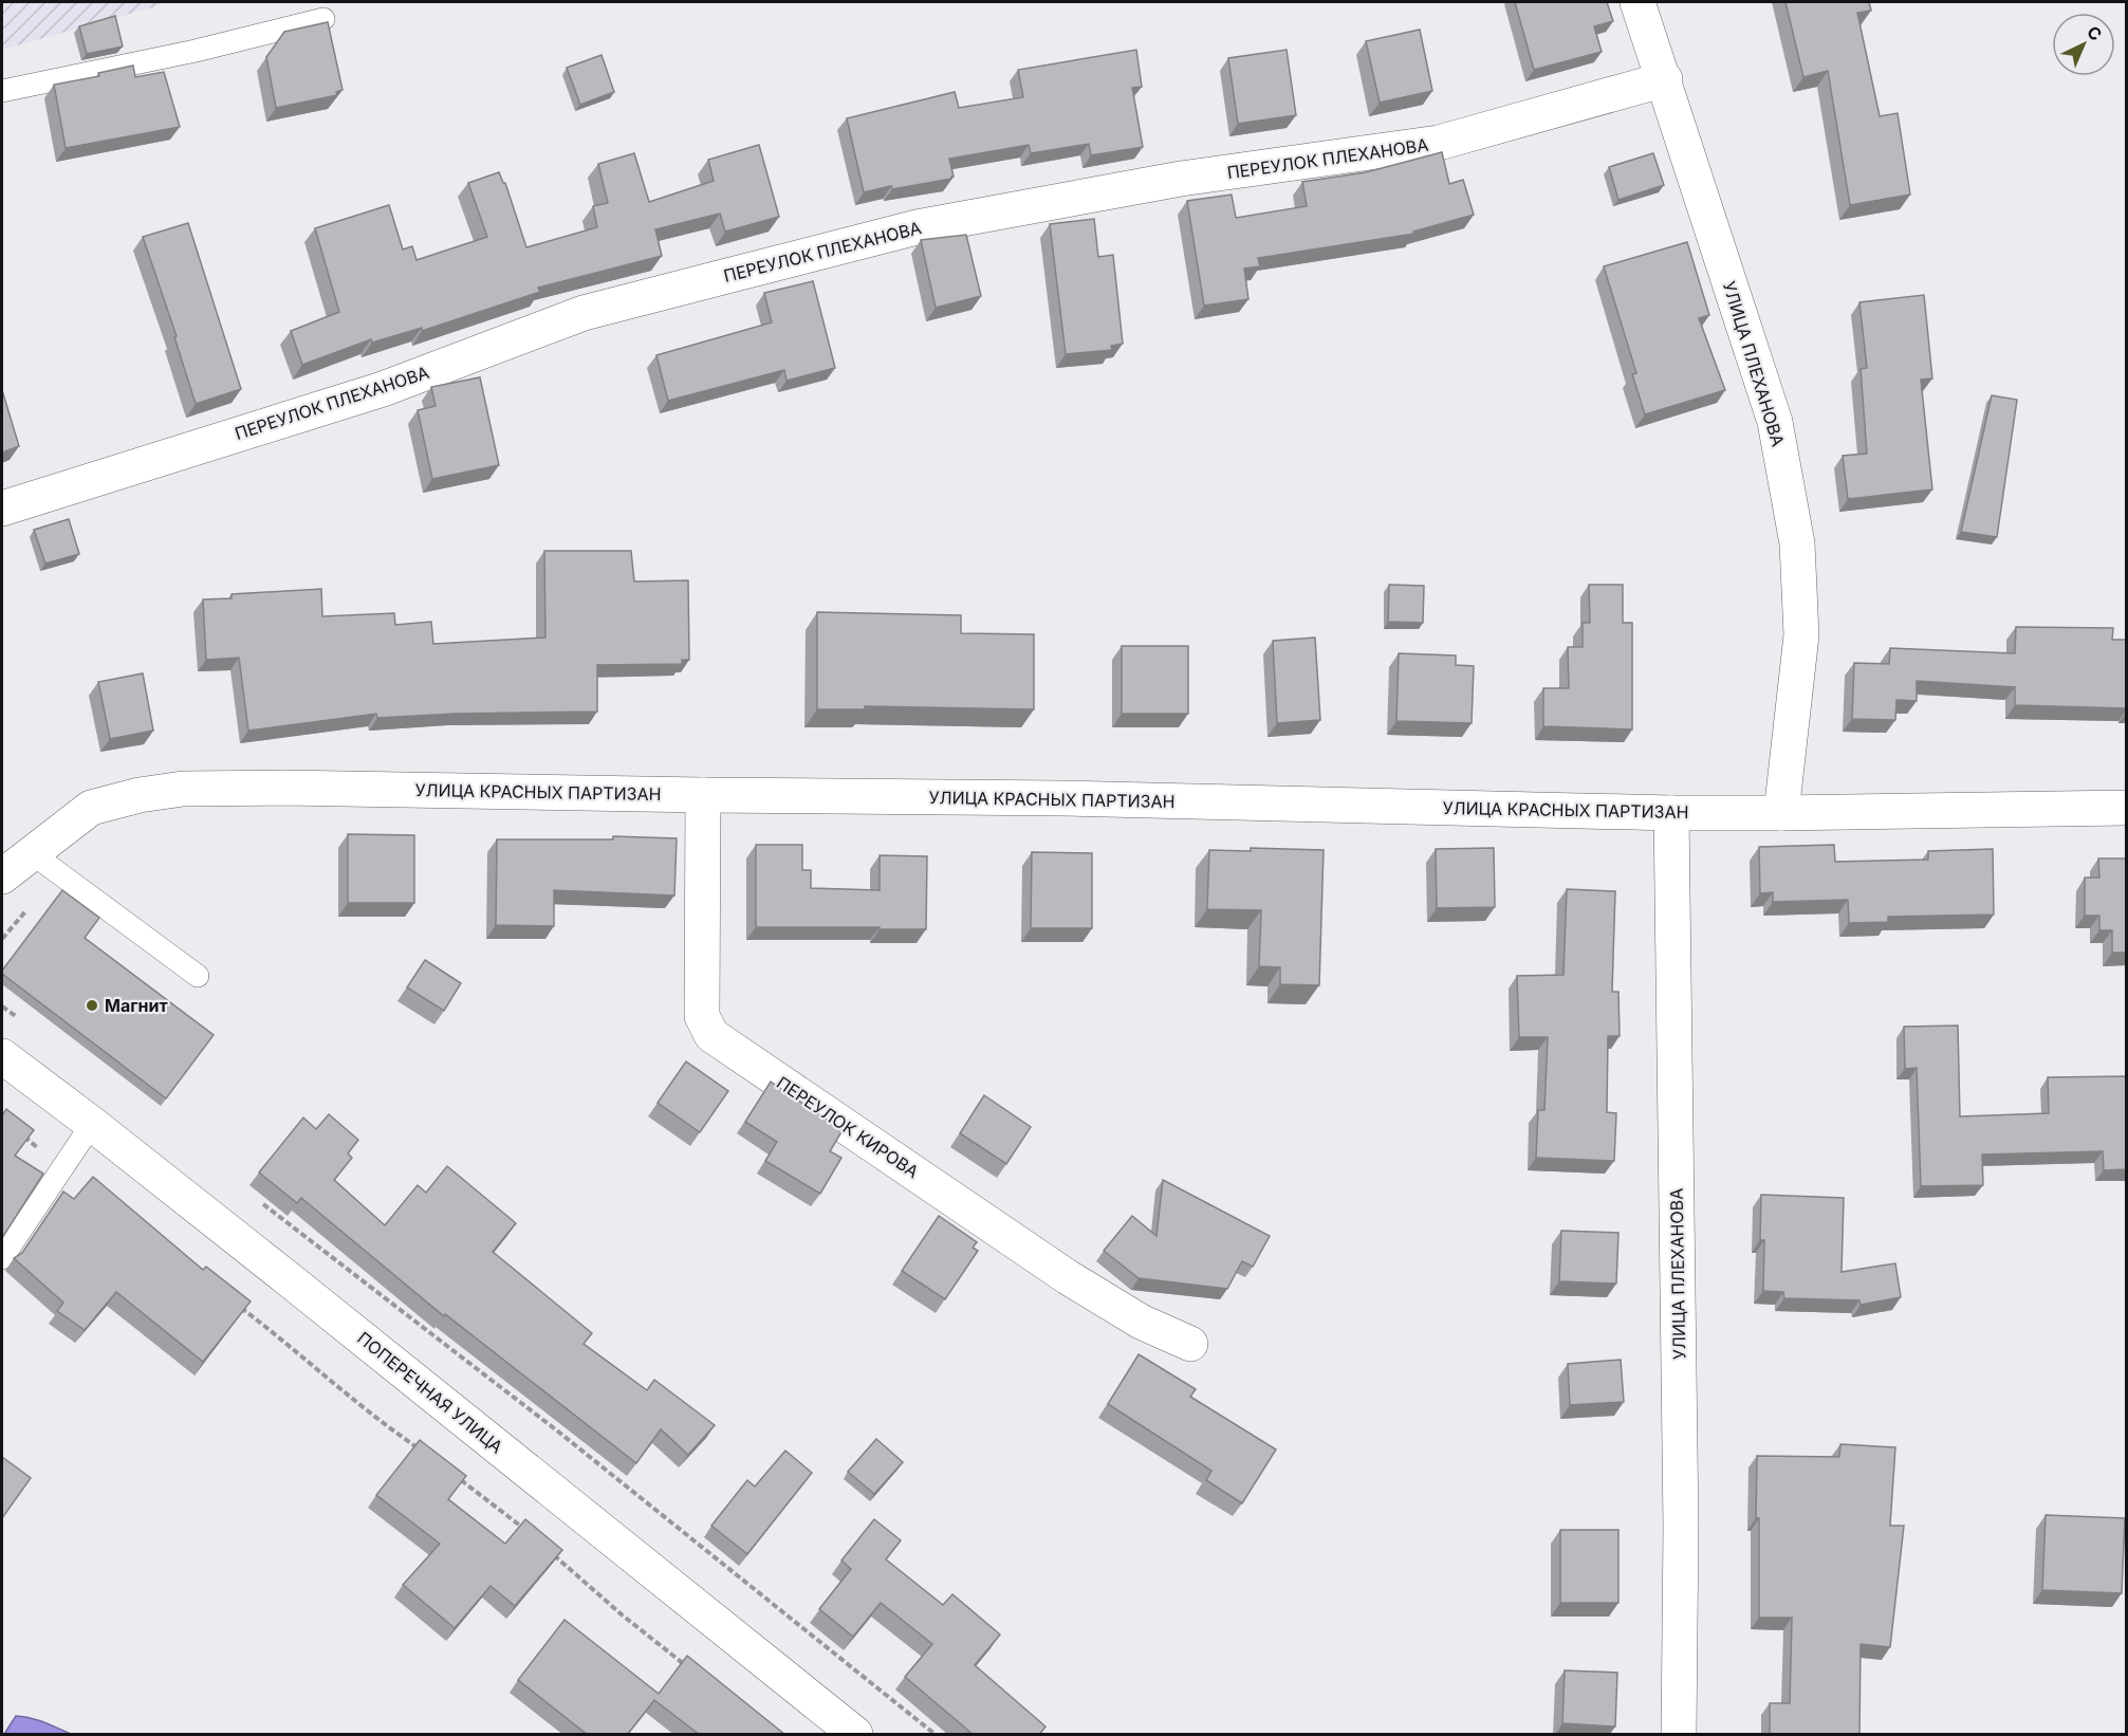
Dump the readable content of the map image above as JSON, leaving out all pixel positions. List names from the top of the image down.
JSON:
{
  "streets": {
    "street": [
      "ПЕРЕУЛОК ПЛЕХАНОВА",
      "УЛИЦА ПЛЕХАНОВА",
      "УЛИЦА КРАСНЫХ ПАРТИЗАН",
      "ПЕРЕУЛОК КИРОВА",
      "ПОПЕРЕЧНАЯ УЛИЦА"
    ]
  },
  "crossings": [
    ["ПЕРЕУЛОК ПЛЕХАНОВА", "УЛИЦА ПЛЕХАНОВА"],
    ["УЛИЦА ПЛЕХАНОВА", "УЛИЦА КРАСНЫХ ПАРТИЗАН"],
    ["УЛИЦА КРАСНЫХ ПАРТИЗАН", "ПЕРЕУЛОК КИРОВА"]
  ],
  "places": ["Магнит"],
  "north": "top right"
}
